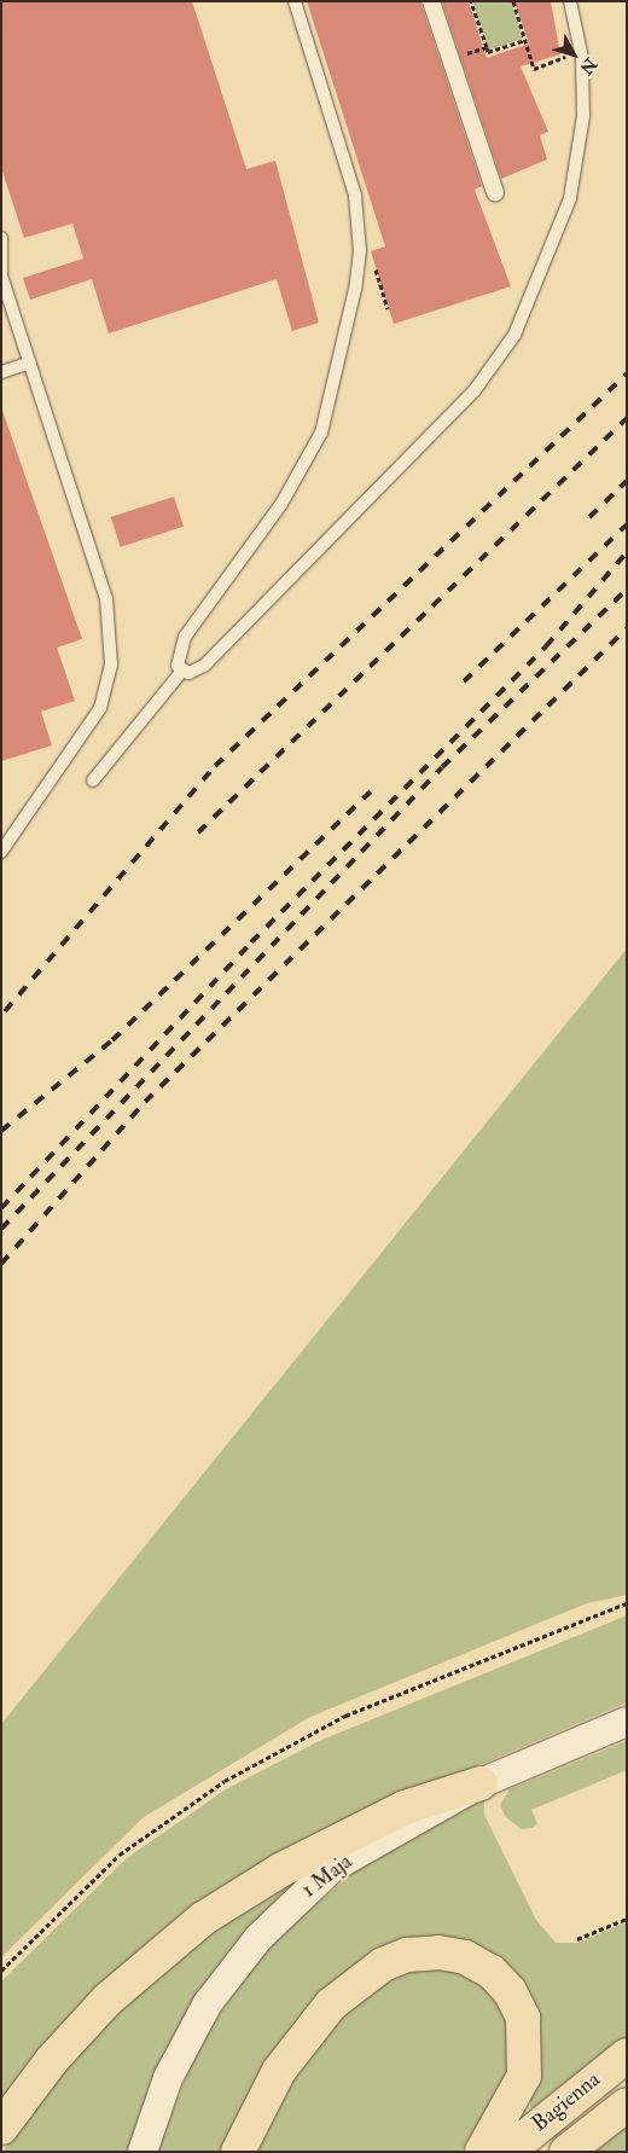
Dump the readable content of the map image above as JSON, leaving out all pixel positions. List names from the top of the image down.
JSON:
{
  "streets": {
    "main road": ["Bagienna"],
    "street": ["1 Maja"]
  },
  "north": "bottom right"
}
